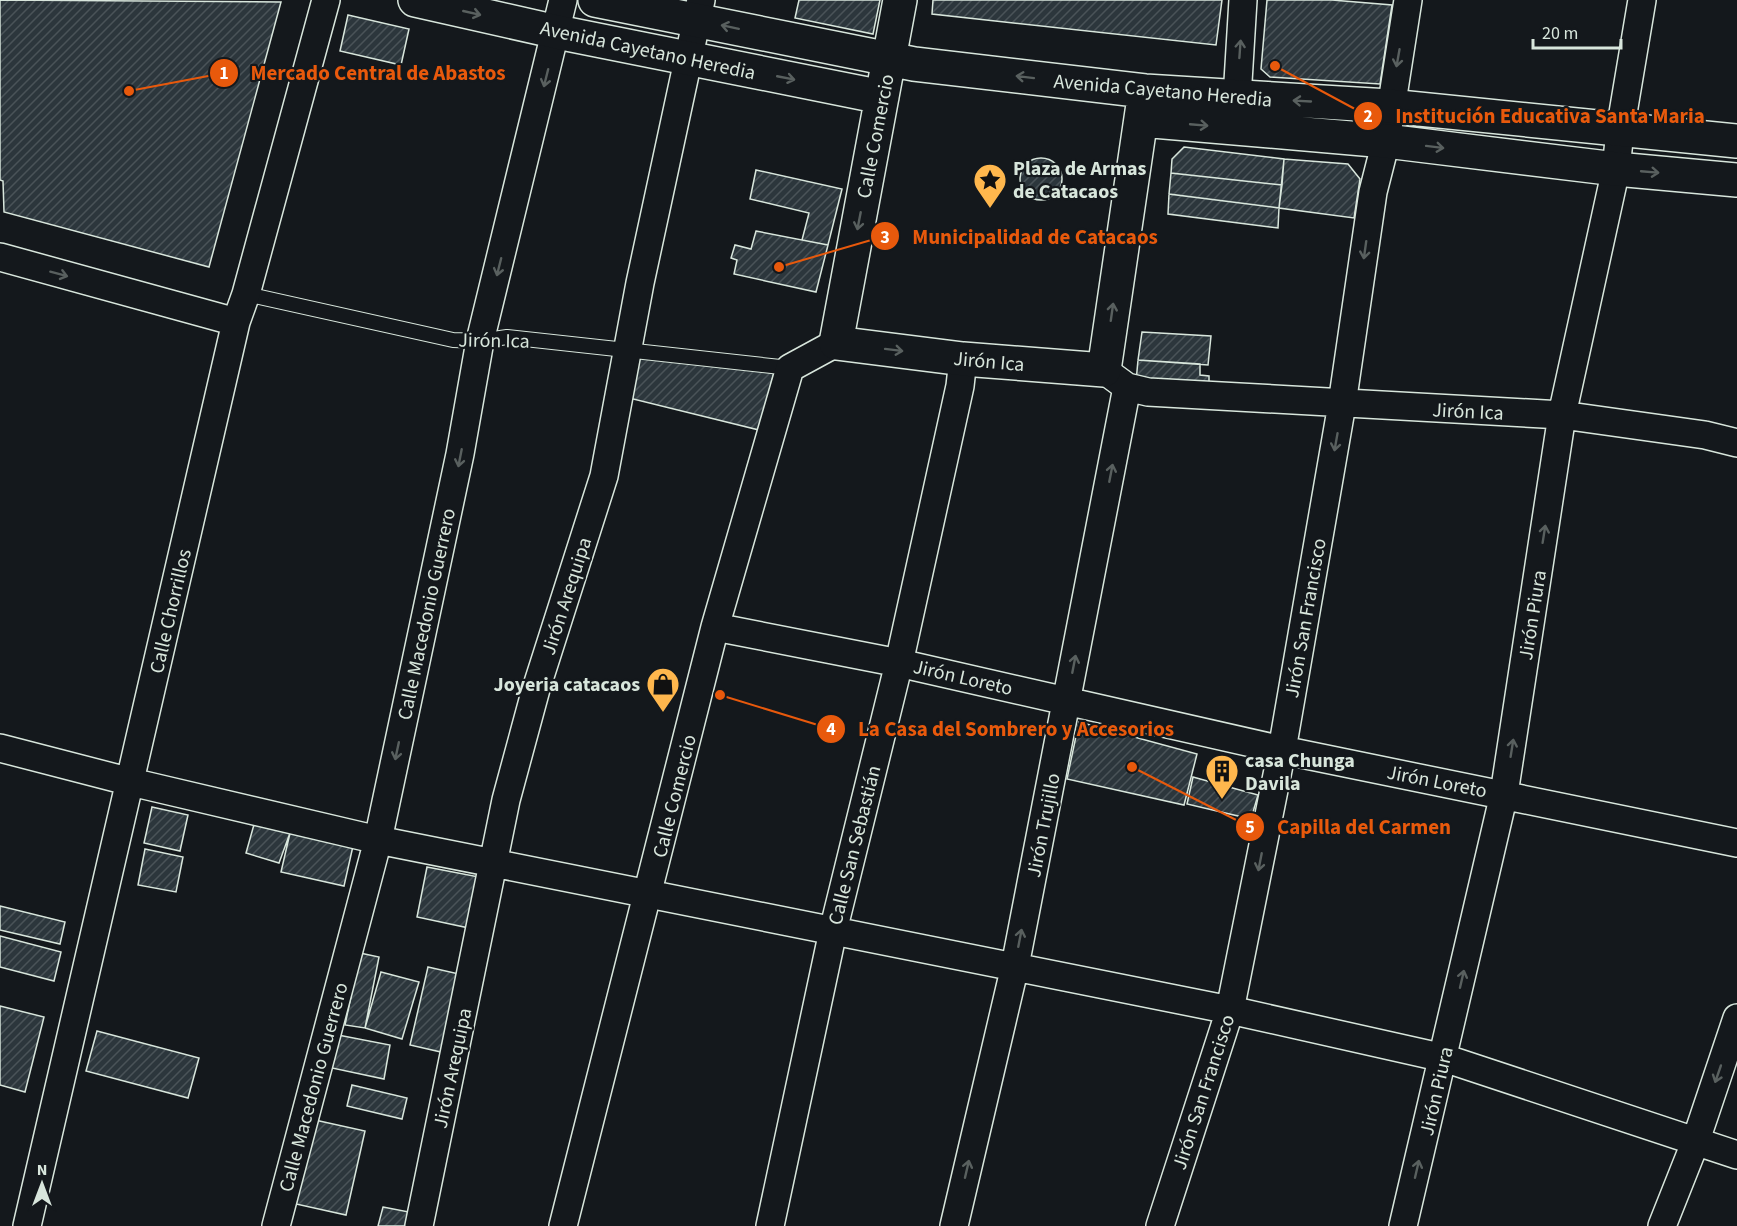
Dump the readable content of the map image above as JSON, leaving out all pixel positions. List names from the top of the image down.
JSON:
{
  "streets": {
    "main road": [
      "Avenida Cayetano Heredia",
      "Calle Comercio",
      "Jirón Ica",
      "Jirón Trujillo"
    ],
    "street": [
      "Jirón Arequipa",
      "Calle Chorrillos",
      "Calle Macedonio Guerrero",
      "Jirón Piura",
      "Jirón San Francisco",
      "Jirón Loreto",
      "Calle San Sebastián"
    ]
  },
  "crossings": [
    ["Avenida Cayetano Heredia", "Calle Comercio"],
    ["Avenida Cayetano Heredia", "Jirón Arequipa"],
    ["Avenida Cayetano Heredia", "Calle Macedonio Guerrero"],
    ["Avenida Cayetano Heredia", "Jirón Piura"],
    ["Avenida Cayetano Heredia", "Jirón San Francisco"],
    ["Avenida Cayetano Heredia", "Jirón Trujillo"],
    ["Calle Comercio", "Jirón Ica"],
    ["Calle Comercio", "Jirón Loreto"],
    ["Jirón Ica", "Jirón Arequipa"],
    ["Jirón Ica", "Calle Chorrillos"],
    ["Jirón Ica", "Calle Macedonio Guerrero"],
    ["Jirón Ica", "Jirón Piura"],
    ["Jirón Ica", "Jirón San Francisco"],
    ["Jirón Ica", "Jirón Trujillo"],
    ["Jirón Ica", "Calle San Sebastián"],
    ["Jirón Piura", "Jirón Loreto"],
    ["Jirón San Francisco", "Jirón Loreto"],
    ["Jirón Loreto", "Jirón Trujillo"],
    ["Jirón Loreto", "Calle San Sebastián"]
  ],
  "one_way": [
    "Calle Macedonio Guerrero",
    "Jirón Piura",
    "Jirón San Francisco",
    "Jirón Trujillo"
  ],
  "places": {
    "other": [
      "Institución Educativa Santa Maria",
      "Mercado Central de Abastos",
      "Municipalidad de Catacaos",
      "La Casa del Sombrero y Accesorios",
      "Capilla del Carmen"
    ],
    "place": ["Plaza de Armas de Catacaos"],
    "shop": ["Joyeria catacaos"],
    "building": ["casa Chunga Davila"]
  },
  "scale_bar": "20 m",
  "north": "top"
}
